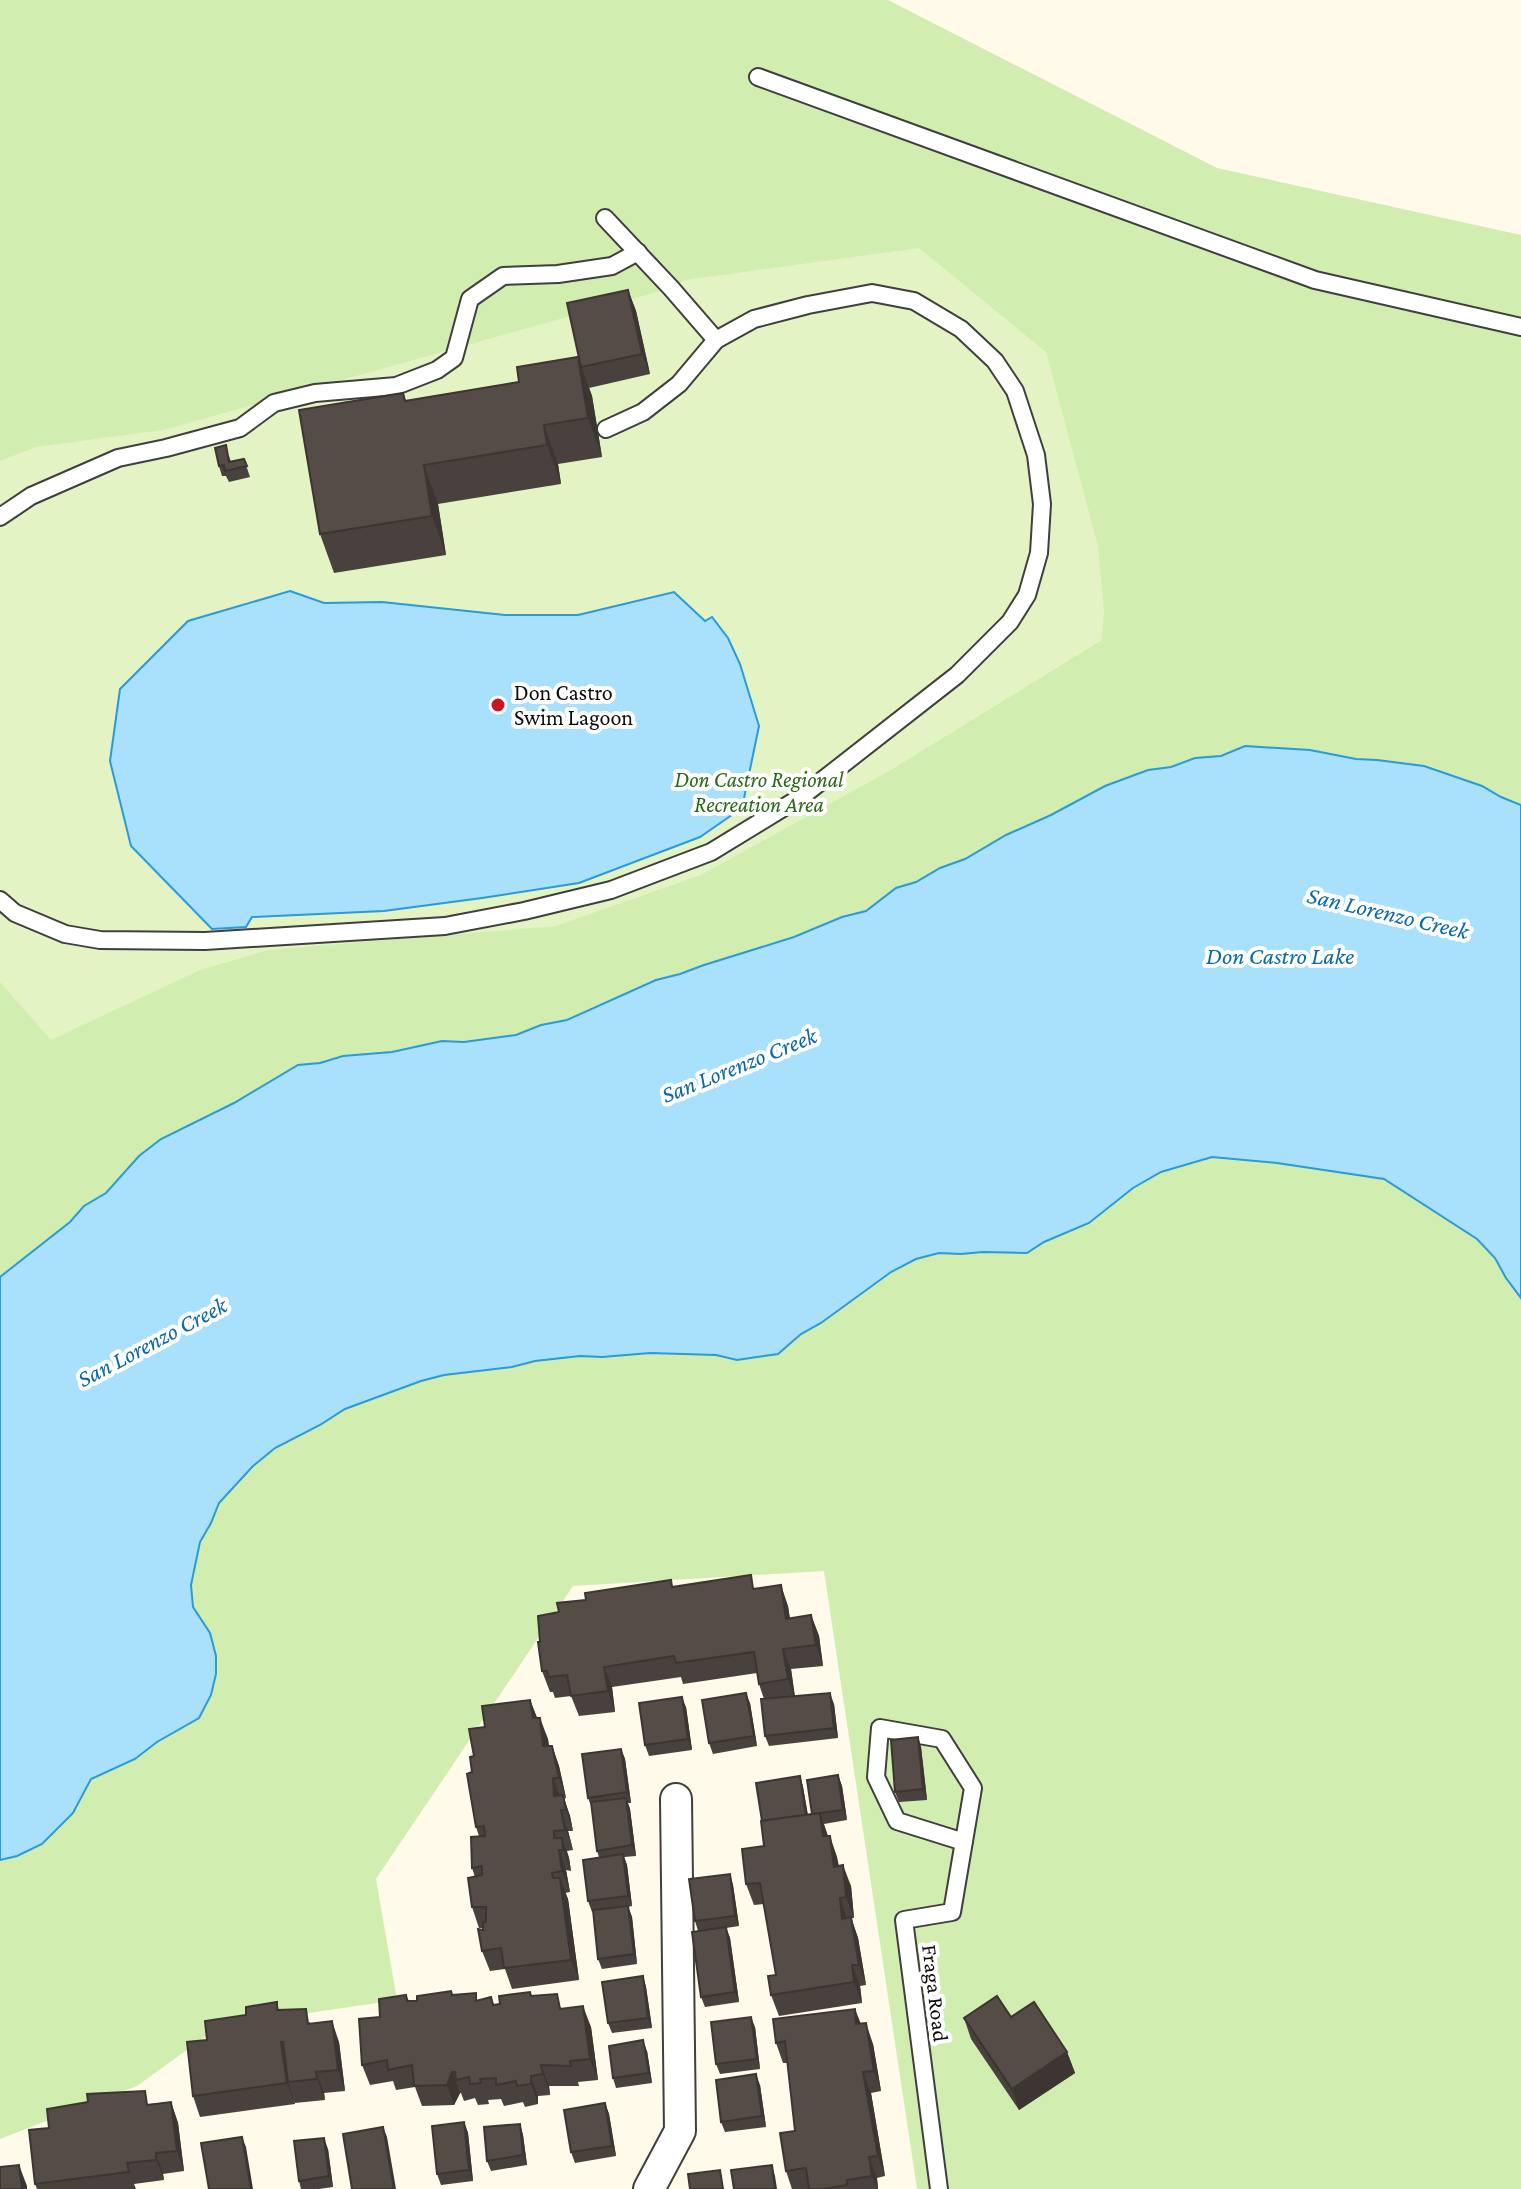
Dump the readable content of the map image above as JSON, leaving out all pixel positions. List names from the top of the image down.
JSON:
{
  "streets": {
    "lane": ["Fraga Road"]
  },
  "water": ["San Lorenzo Creek", "Don Castro Lake"],
  "parks": ["Don Castro Regional Recreation Area"],
  "places": ["Don Castro Swim Lagoon"]
}
